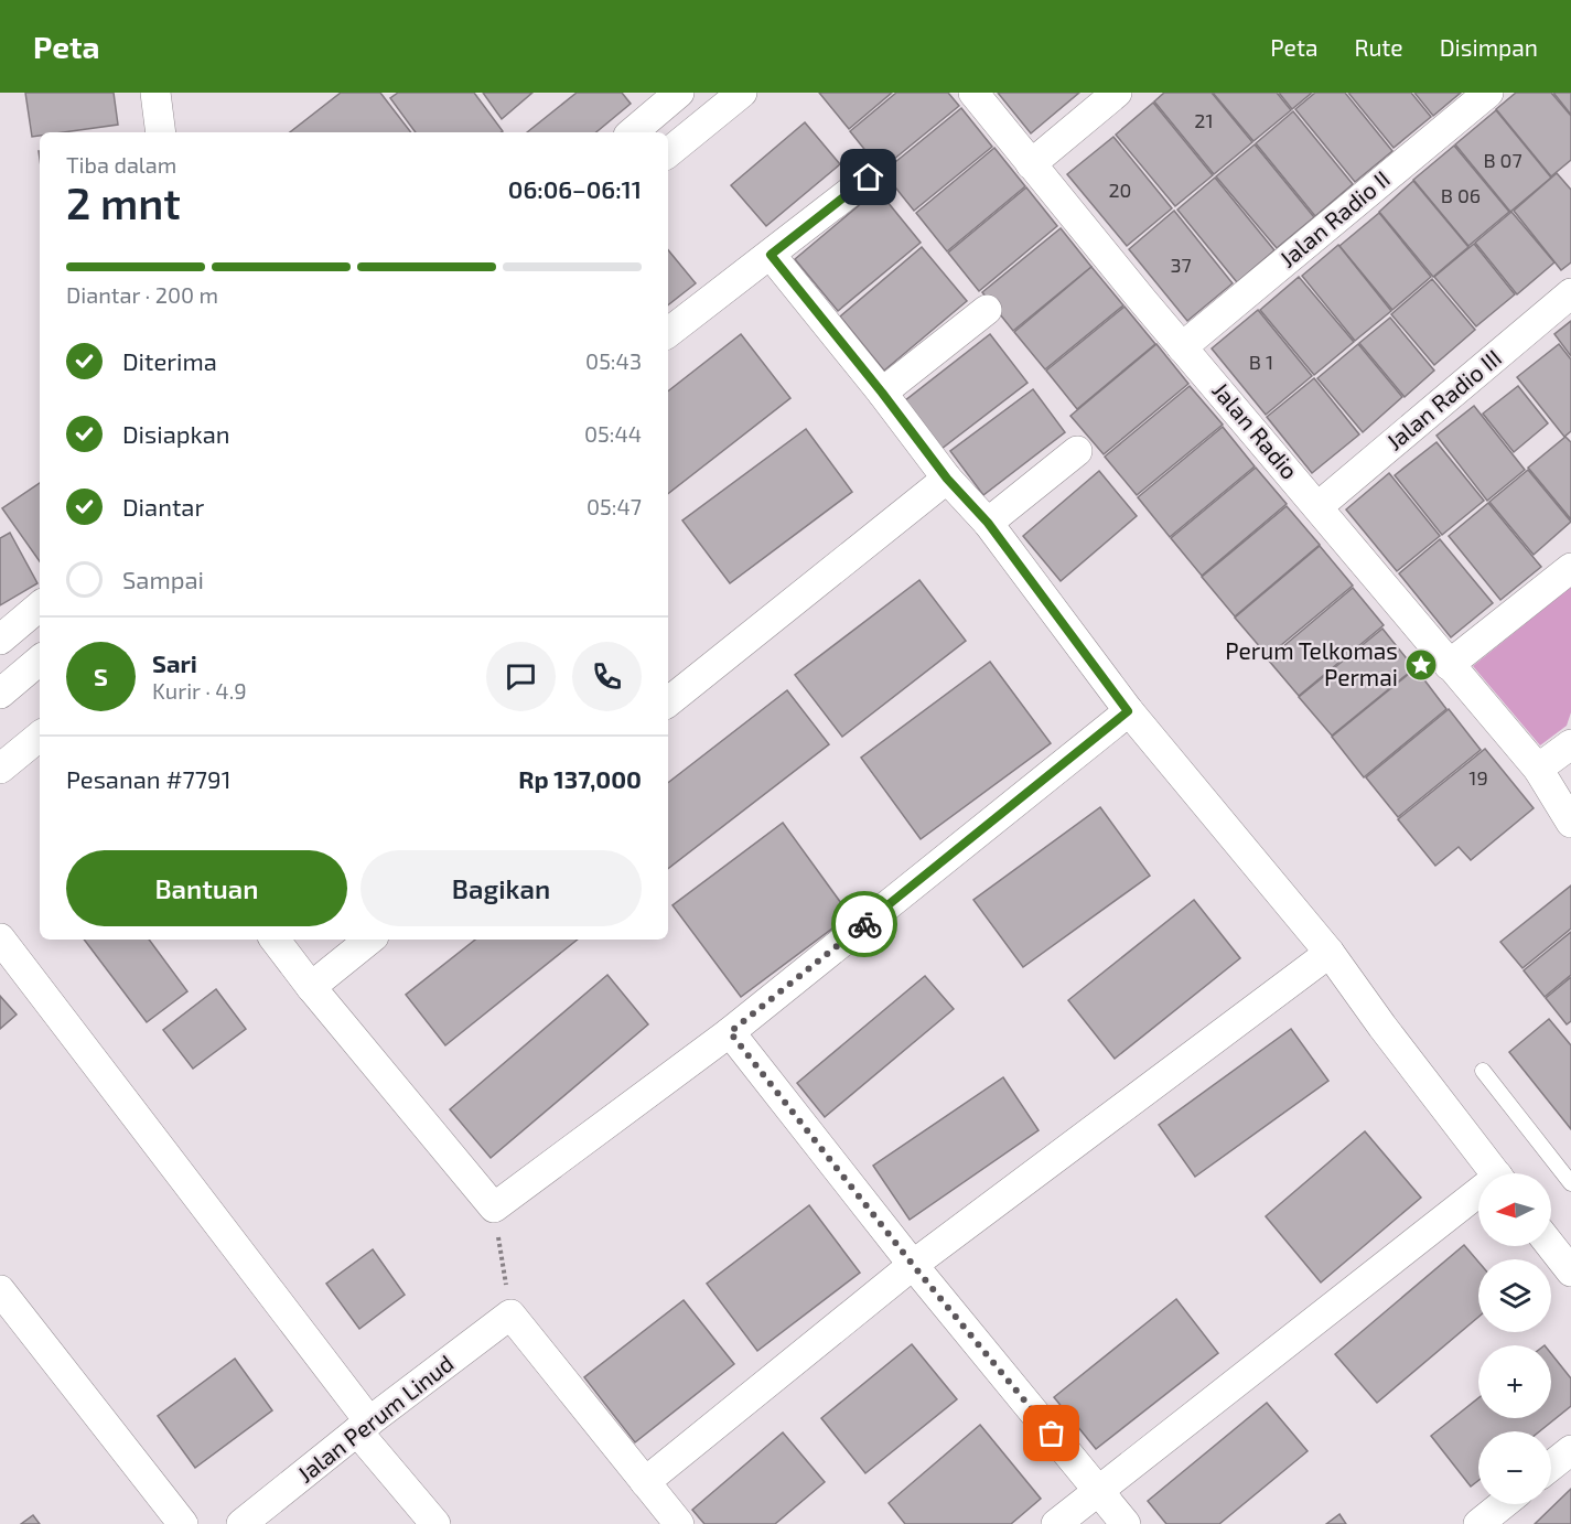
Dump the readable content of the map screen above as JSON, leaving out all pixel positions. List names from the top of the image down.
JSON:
{
  "streets": {
    "street": [
      "Jalan Radio II",
      "Jalan Radio III",
      "Jalan Radio",
      "Jalan Perum Linud"
    ]
  },
  "crossings": [
    ["Jalan Radio II", "Jalan Radio"],
    ["Jalan Radio III", "Jalan Radio"]
  ],
  "places": {
    "place": ["Perum Telkomas Permai"]
  },
  "house_numbers": [
    "21",
    "B 07",
    "20",
    "B 06",
    "37",
    "B 1",
    "19"
  ],
  "north": "left",
  "page": {
    "header": "Peta",
    "nav": ["Peta", "Rute", "Disimpan"],
    "heading": ["2 mnt", "Tiba dalam", "06:06–06:11"],
    "panel": [
      "Sari",
      "Kurir · 4.9",
      "Pesanan #7791",
      "Rp 137,000"
    ],
    "bar": "Diantar · 200 m",
    "list": [
      ["Diterima", "05:43"],
      ["Disiapkan", "05:44"],
      ["Diantar", "05:47"],
      "Sampai"
    ],
    "round": "S",
    "buttons": ["Bantuan", "Bagikan"],
    "map_buttons": ["+", "−"]
  }
}
